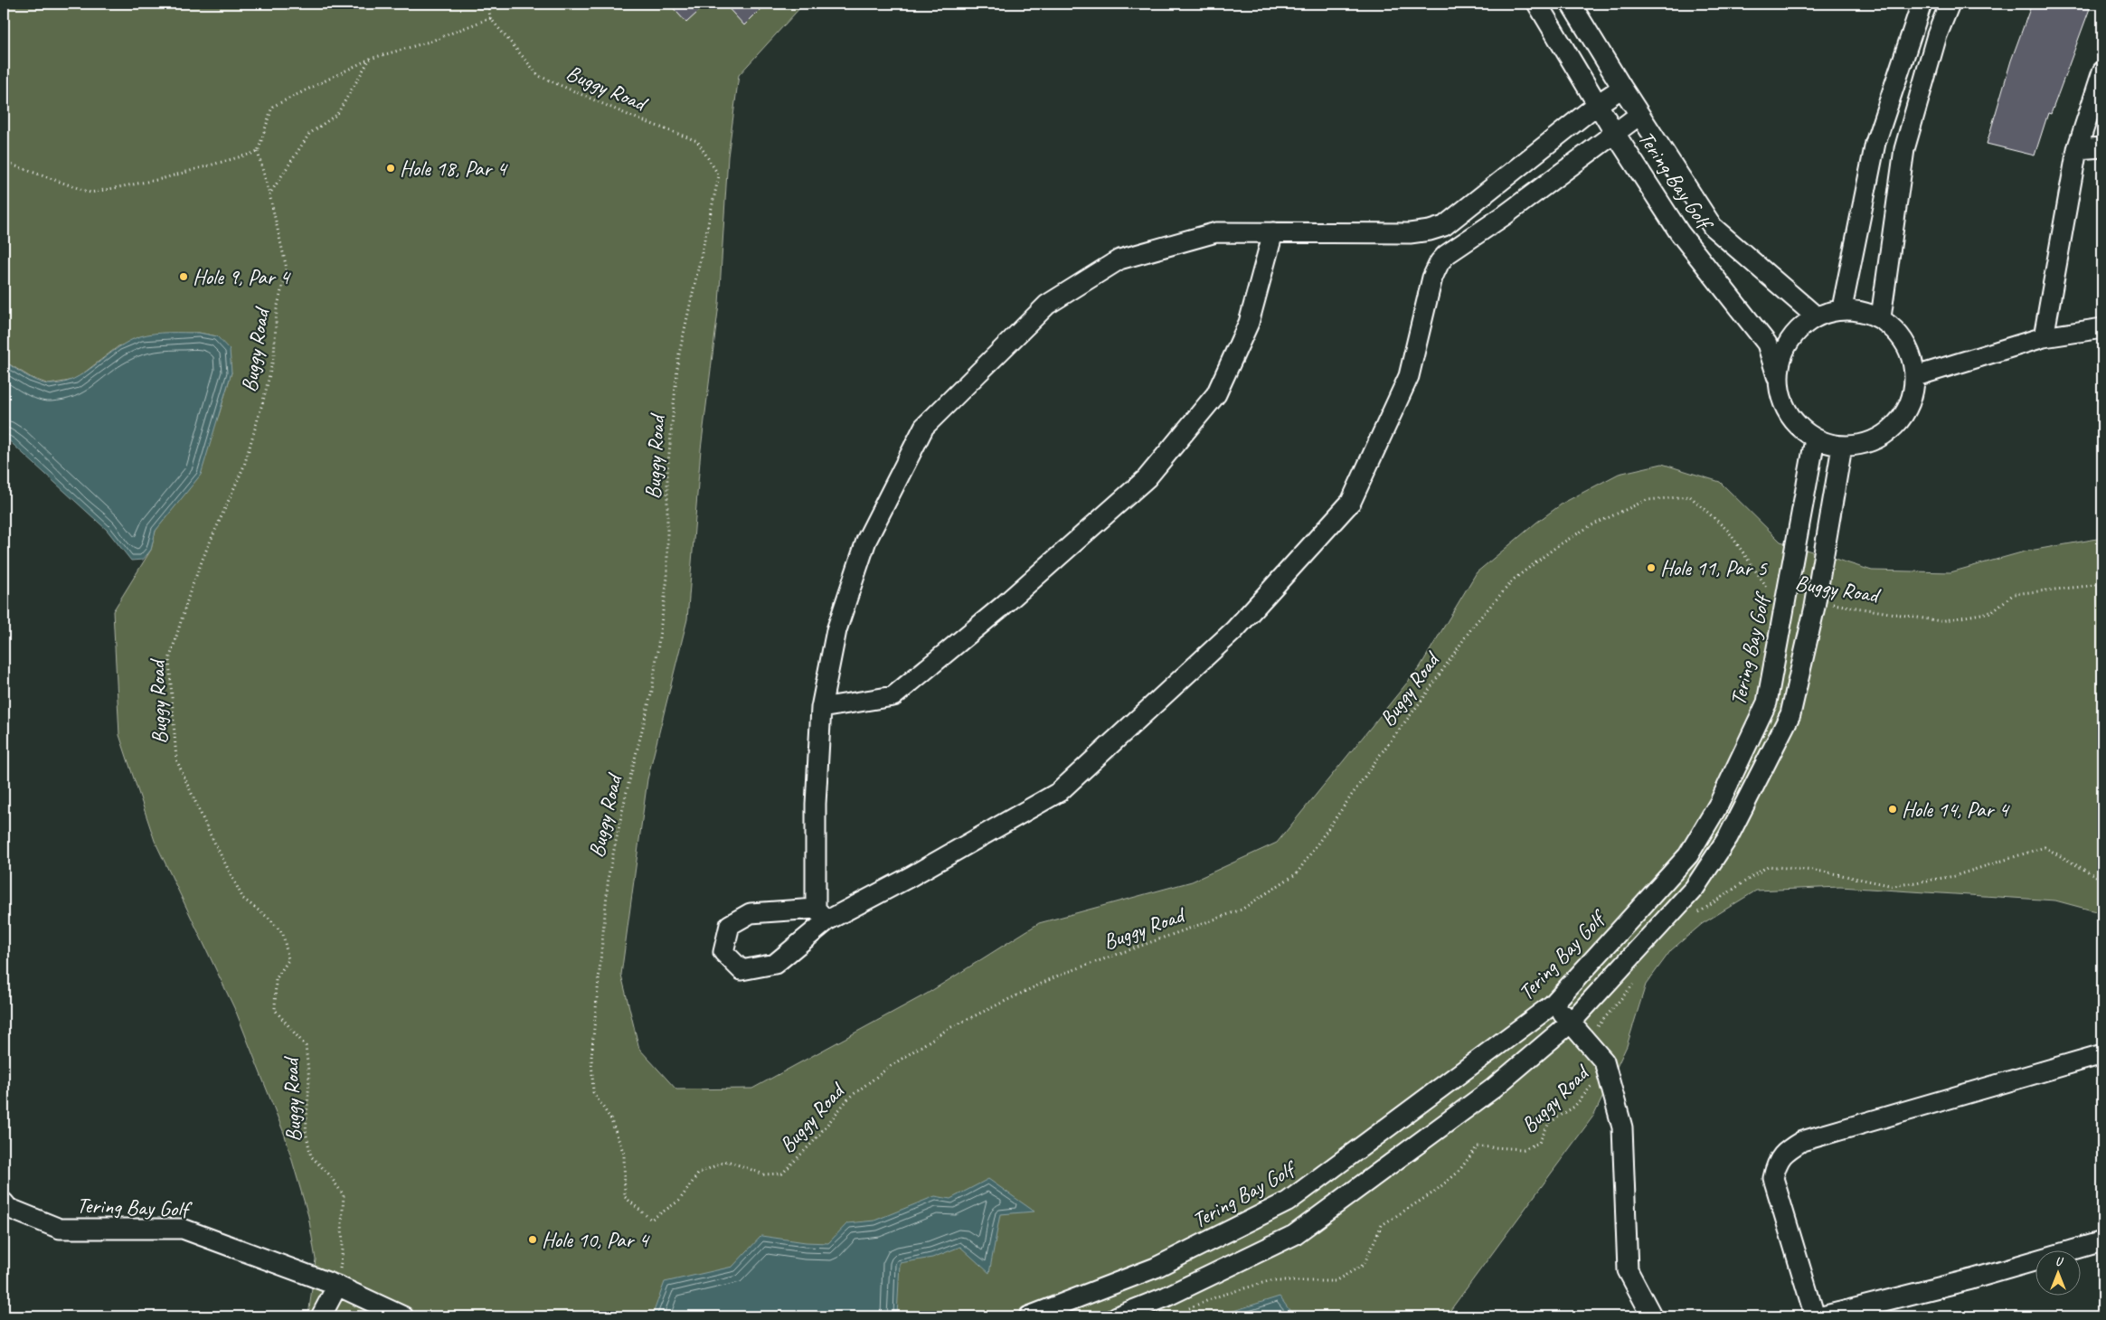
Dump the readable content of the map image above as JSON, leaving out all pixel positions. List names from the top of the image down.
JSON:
{
  "streets": {
    "street": ["Tering Bay Golf"],
    "path": ["Buggy Road"]
  },
  "crossings": [
    ["Buggy Road", "Tering Bay Golf"]
  ],
  "places": [
    "Hole 18, Par 4",
    "Hole 9, Par 4",
    "Hole 11, Par 5",
    "Hole 14, Par 4",
    "Hole 10, Par 4"
  ],
  "north": "top"
}
